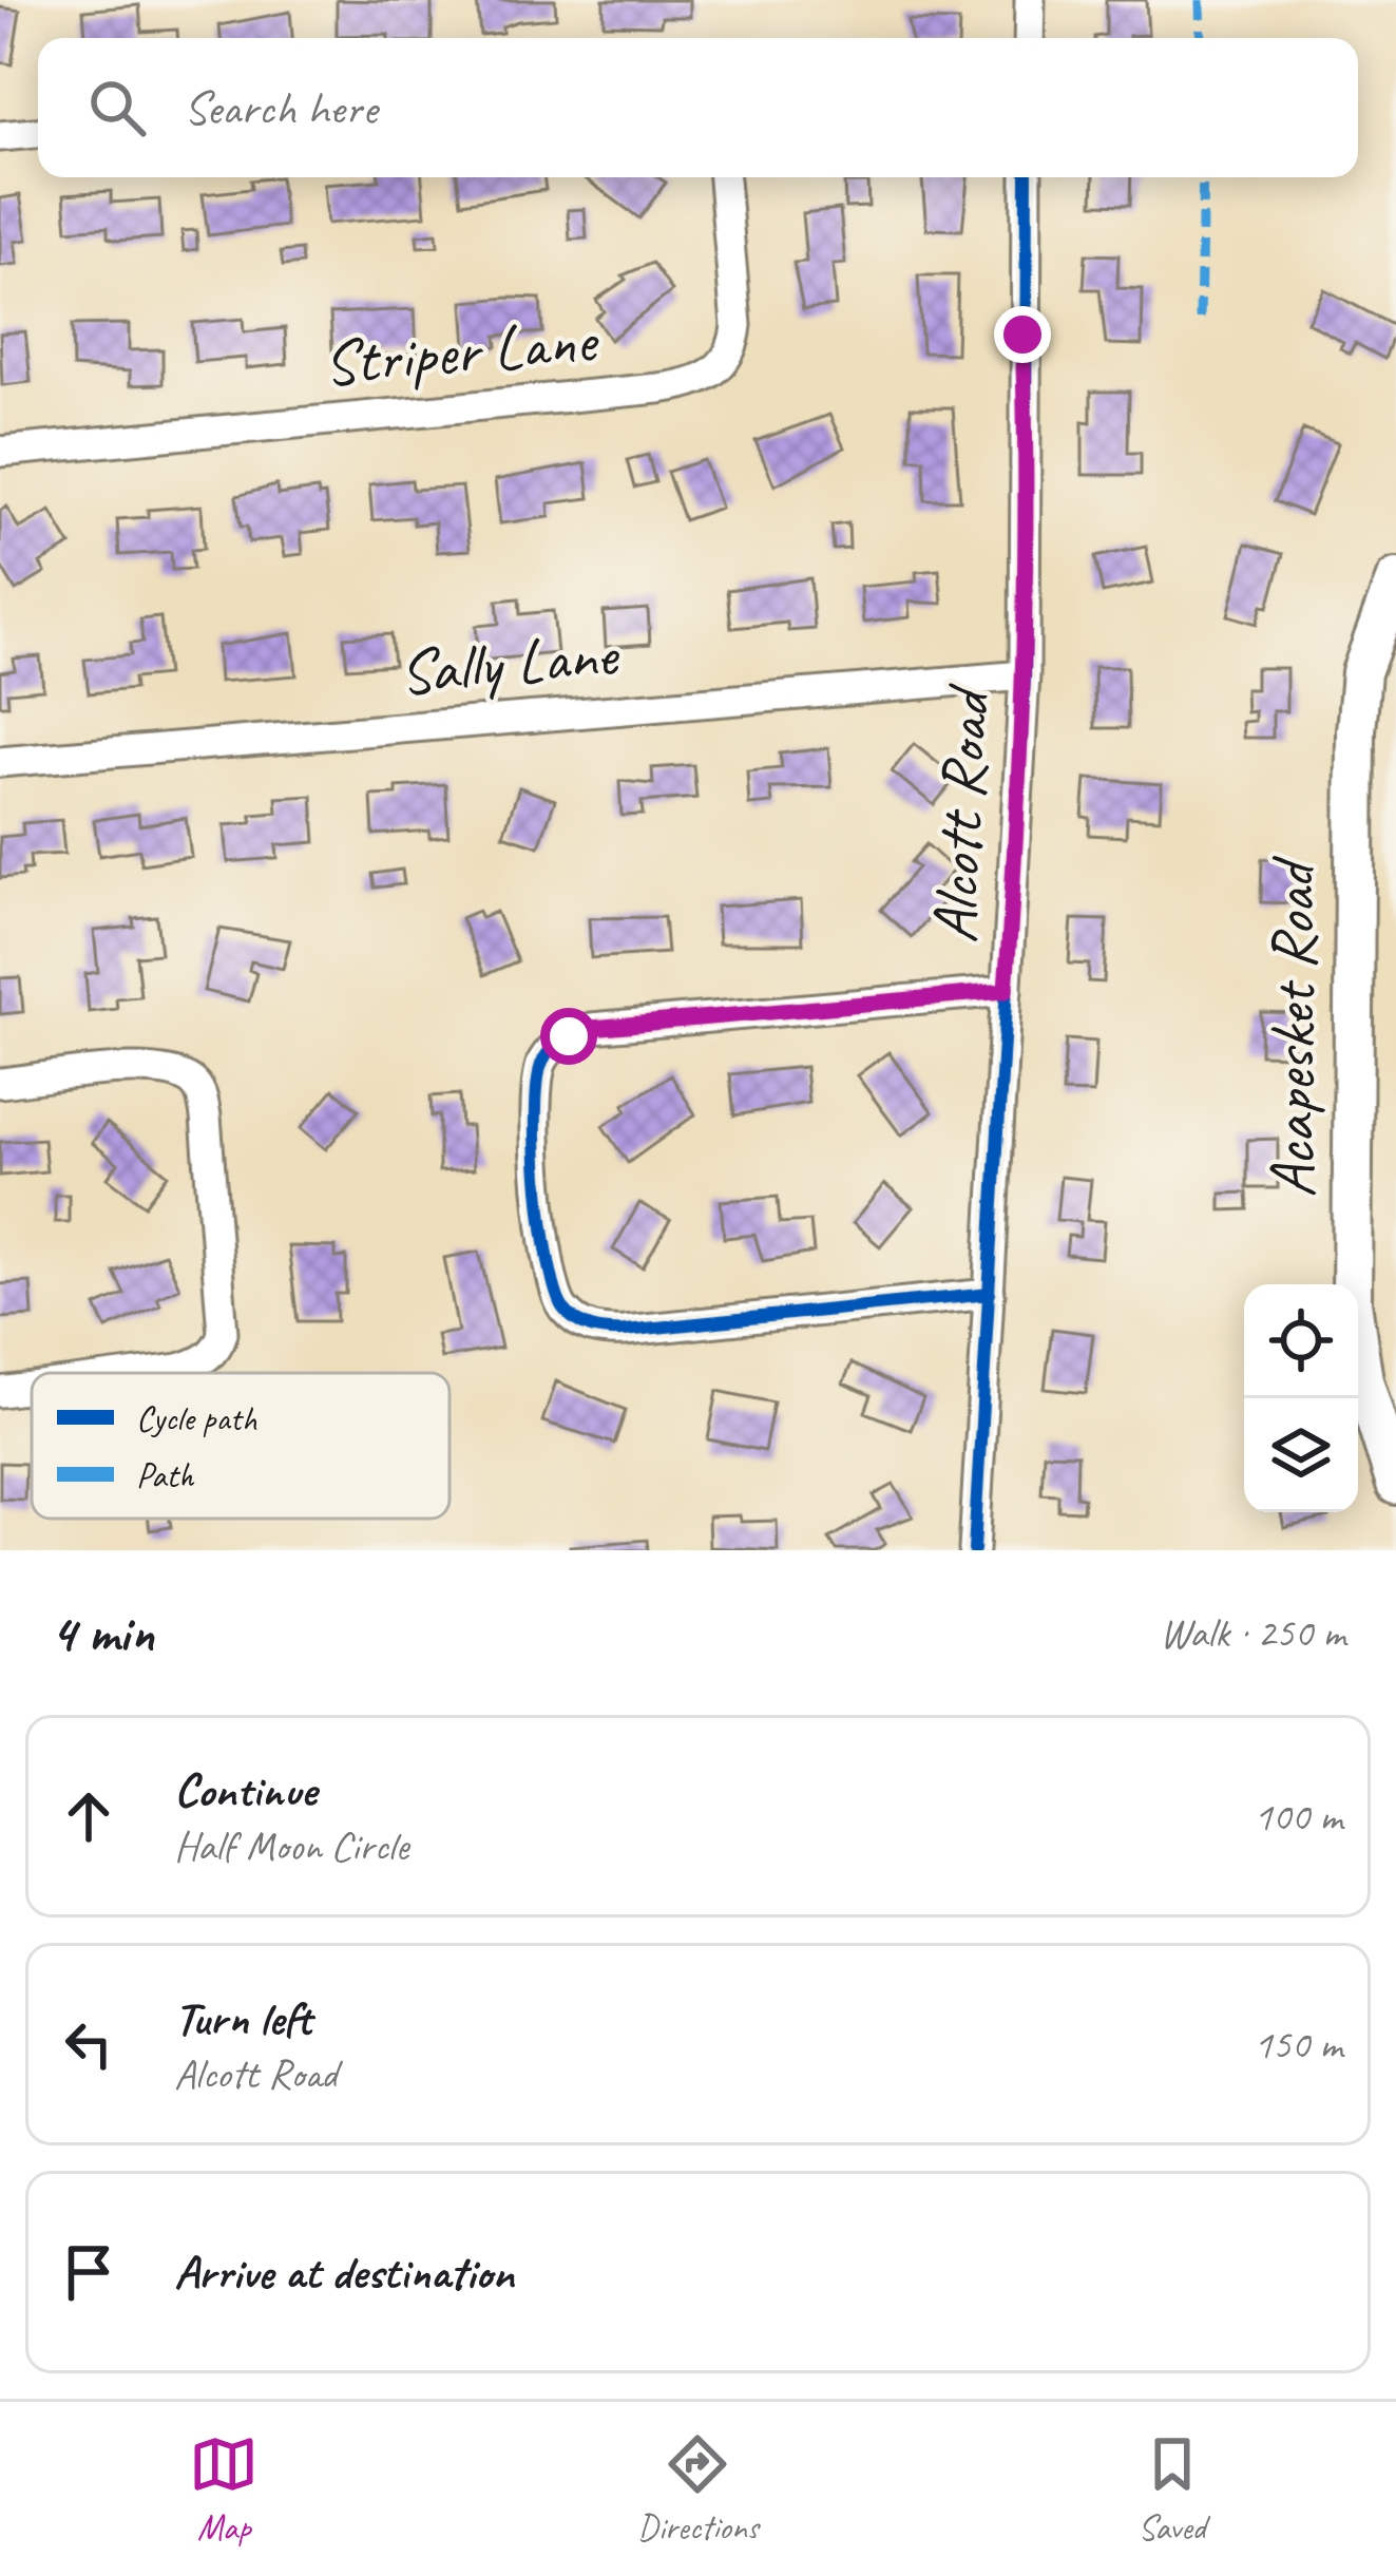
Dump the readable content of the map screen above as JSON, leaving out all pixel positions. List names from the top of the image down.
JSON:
{
  "streets": {
    "main road": ["Acapesket Road"],
    "street": ["Striper Lane", "Sally Lane", "Alcott Road"]
  },
  "crossings": [
    ["Sally Lane", "Alcott Road"]
  ],
  "legend": ["Cycle path", "Path"],
  "page": {
    "search": "Search here",
    "heading": ["4 min", "Walk · 250 m"],
    "list": [
      ["Continue", "Half Moon Circle", "100 m"],
      ["Turn left", "Alcott Road", "150 m"],
      "Arrive at destination"
    ],
    "nav": ["Map", "Directions", "Saved"]
  }
}
